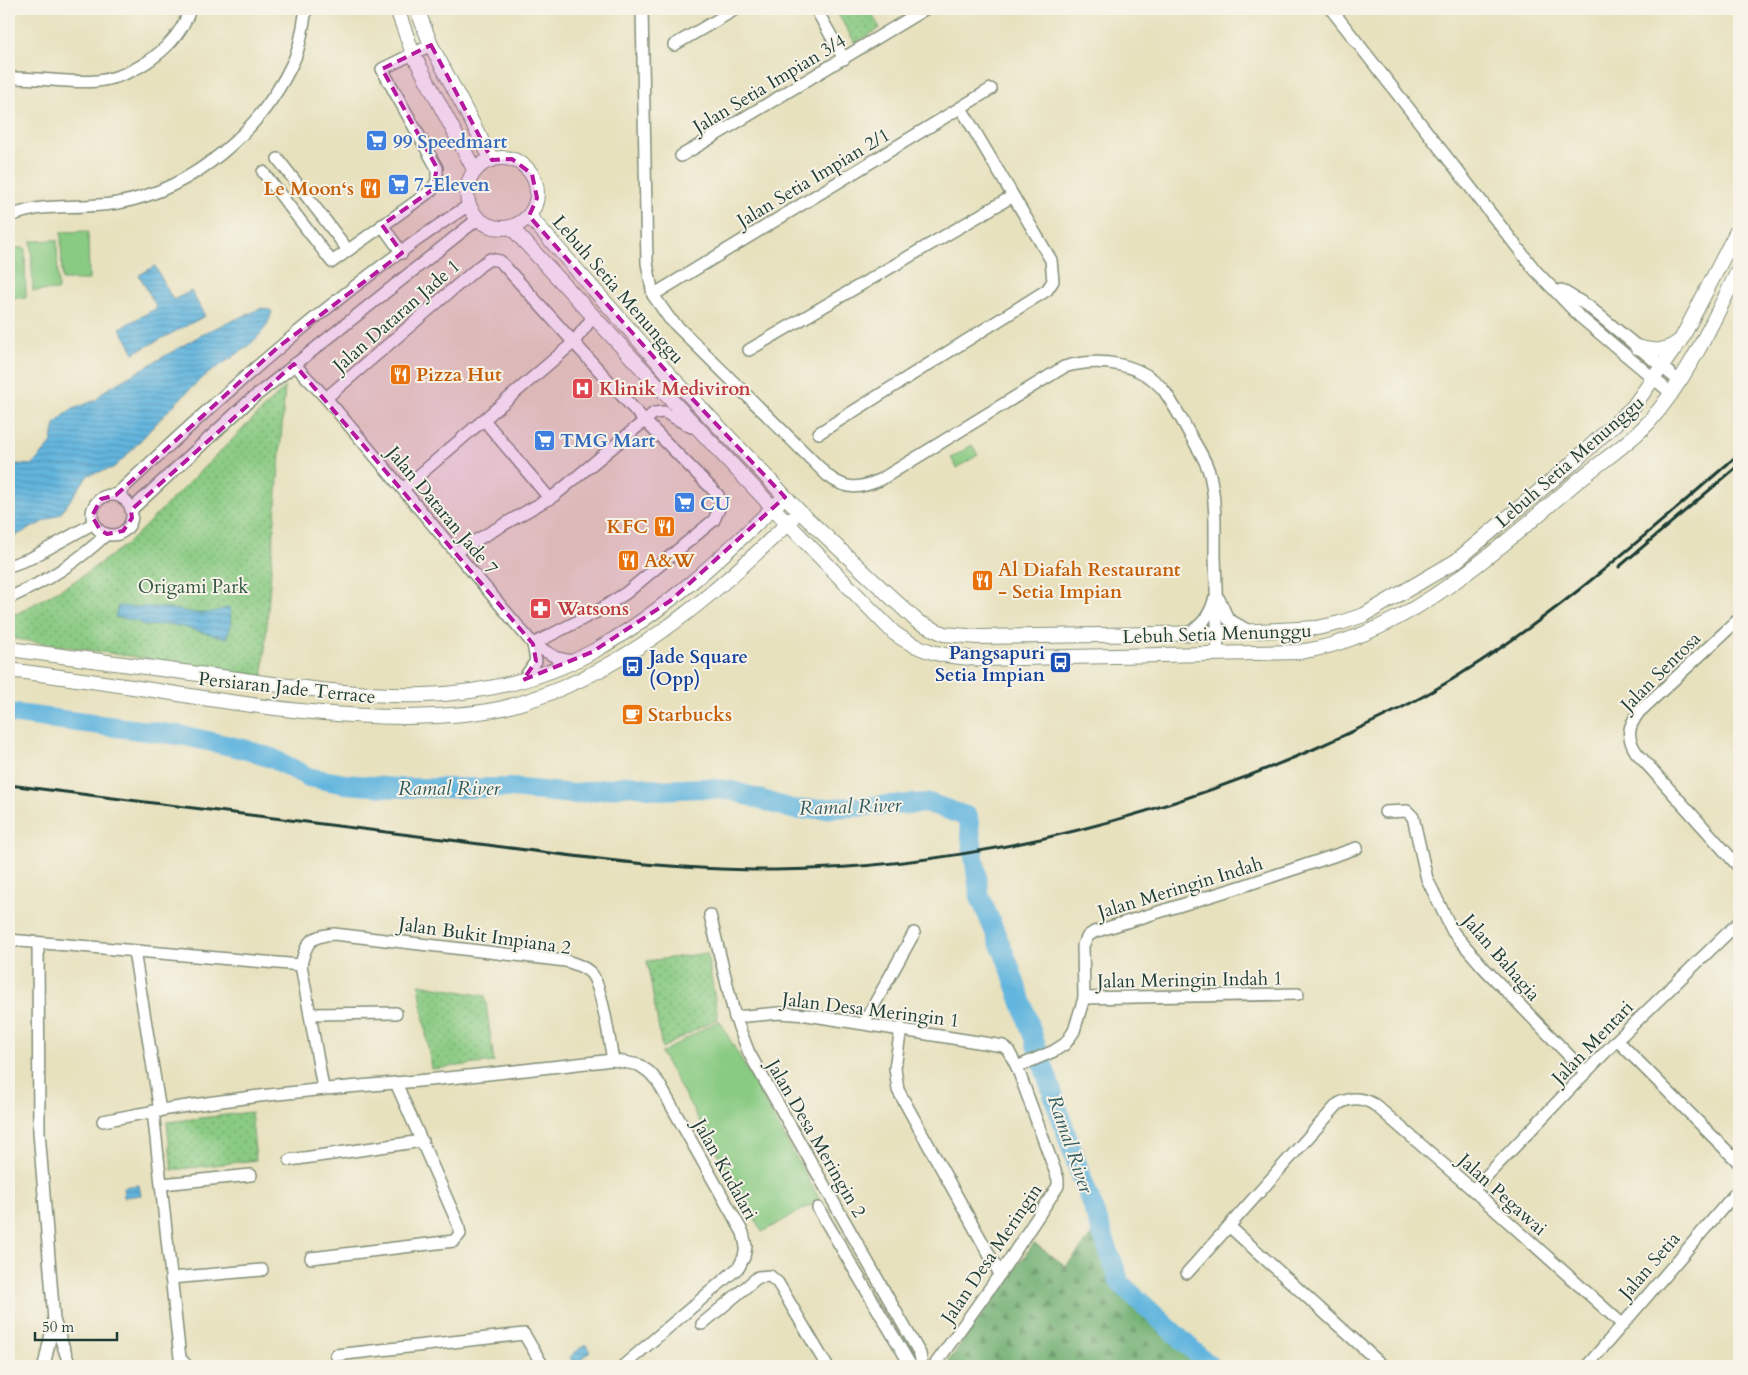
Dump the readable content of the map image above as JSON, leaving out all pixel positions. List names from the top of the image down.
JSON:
{
  "streets": {
    "street": [
      "Jalan Setia Impian 3/4",
      "Jalan Setia Impian 2/1",
      "Lebuh Setia Menunggu",
      "Jalan Dataran Jade 1",
      "Jalan Dataran Jade 7",
      "Jalan Sentosa",
      "Persiaran Jade Terrace",
      "Jalan Meringin Indah",
      "Jalan Bukit Impiana 2",
      "Jalan Bahagia",
      "Jalan Meringin Indah 1",
      "Jalan Desa Meringin 1",
      "Jalan Mentari",
      "Jalan Desa Meringin 2",
      "Jalan Kudalari",
      "Jalan Pegawai",
      "Jalan Desa Meringin",
      "Jalan Setia"
    ]
  },
  "crossings": [
    ["Lebuh Setia Menunggu", "Persiaran Jade Terrace"],
    ["Jalan Dataran Jade 1", "Jalan Dataran Jade 7"],
    ["Jalan Dataran Jade 7", "Persiaran Jade Terrace"],
    ["Jalan Meringin Indah", "Jalan Meringin Indah 1"],
    ["Jalan Meringin Indah", "Jalan Desa Meringin"],
    ["Jalan Bukit Impiana 2", "Jalan Kudalari"],
    ["Jalan Bahagia", "Jalan Mentari"],
    ["Jalan Desa Meringin 1", "Jalan Desa Meringin 2"],
    ["Jalan Desa Meringin 1", "Jalan Desa Meringin"],
    ["Jalan Mentari", "Jalan Pegawai"],
    ["Jalan Pegawai", "Jalan Setia"]
  ],
  "water": ["Ramal River"],
  "parks": ["Origami Park"],
  "places": {
    "supermarket": [
      "99 Speedmart",
      "7-Eleven",
      "TMG Mart",
      "CU"
    ],
    "restaurant": [
      "Le Moon‘s",
      "Pizza Hut",
      "KFC",
      "A&W",
      "Al Diafah Restaurant - Setia Impian"
    ],
    "hospital": ["Klinik Mediviron"],
    "pharmacy": ["Watsons"],
    "bus stop": ["Pangsapuri Setia Impian", "Jade Square (Opp)"],
    "cafe": ["Starbucks"]
  },
  "scale_bar": "50 m"
}
